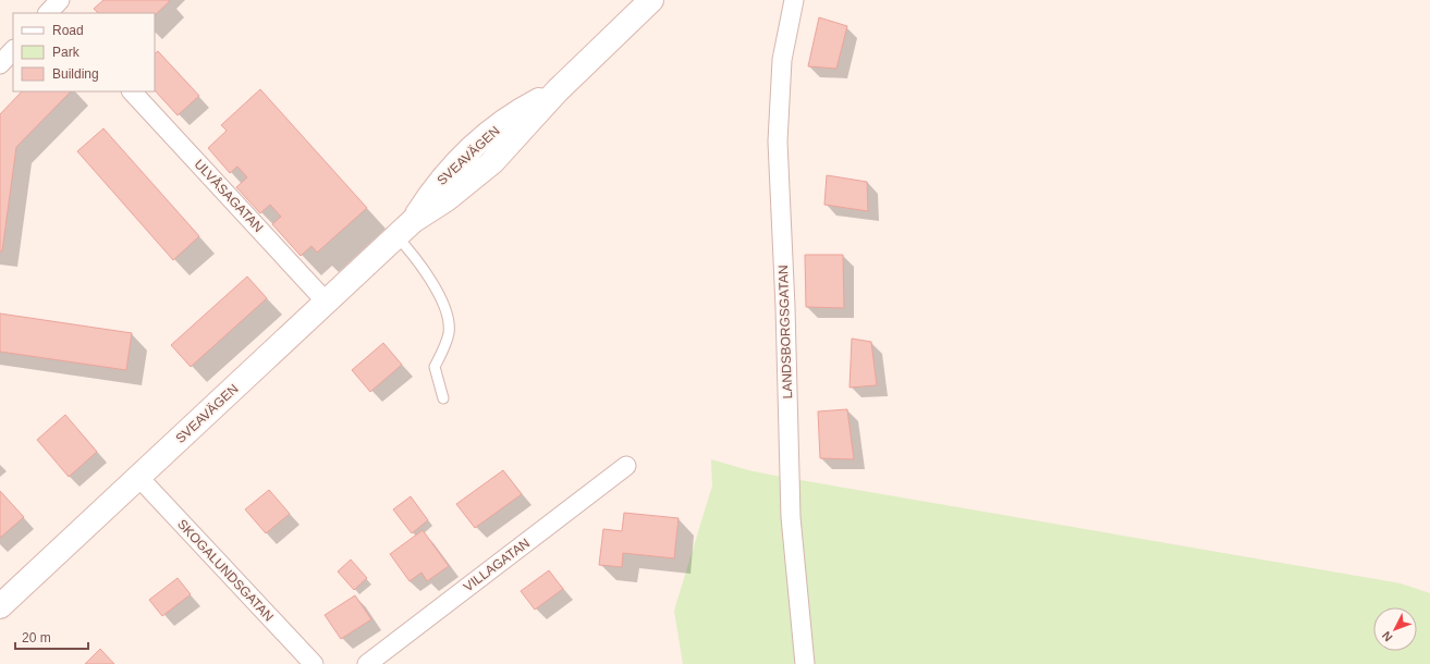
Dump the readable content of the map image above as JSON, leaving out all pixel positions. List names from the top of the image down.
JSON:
{
  "streets": {
    "main road": ["SVEAVÄGEN"],
    "street": [
      "ULVÅSAGATAN",
      "LANDSBORGSGATAN",
      "VILLAGATAN",
      "SKOGALUNDSGATAN"
    ]
  },
  "crossings": [
    ["SVEAVÄGEN", "ULVÅSAGATAN"],
    ["SVEAVÄGEN", "SKOGALUNDSGATAN"]
  ],
  "legend": ["Road", "Park", "Building"],
  "scale_bar": "20 m",
  "north": "bottom left"
}
